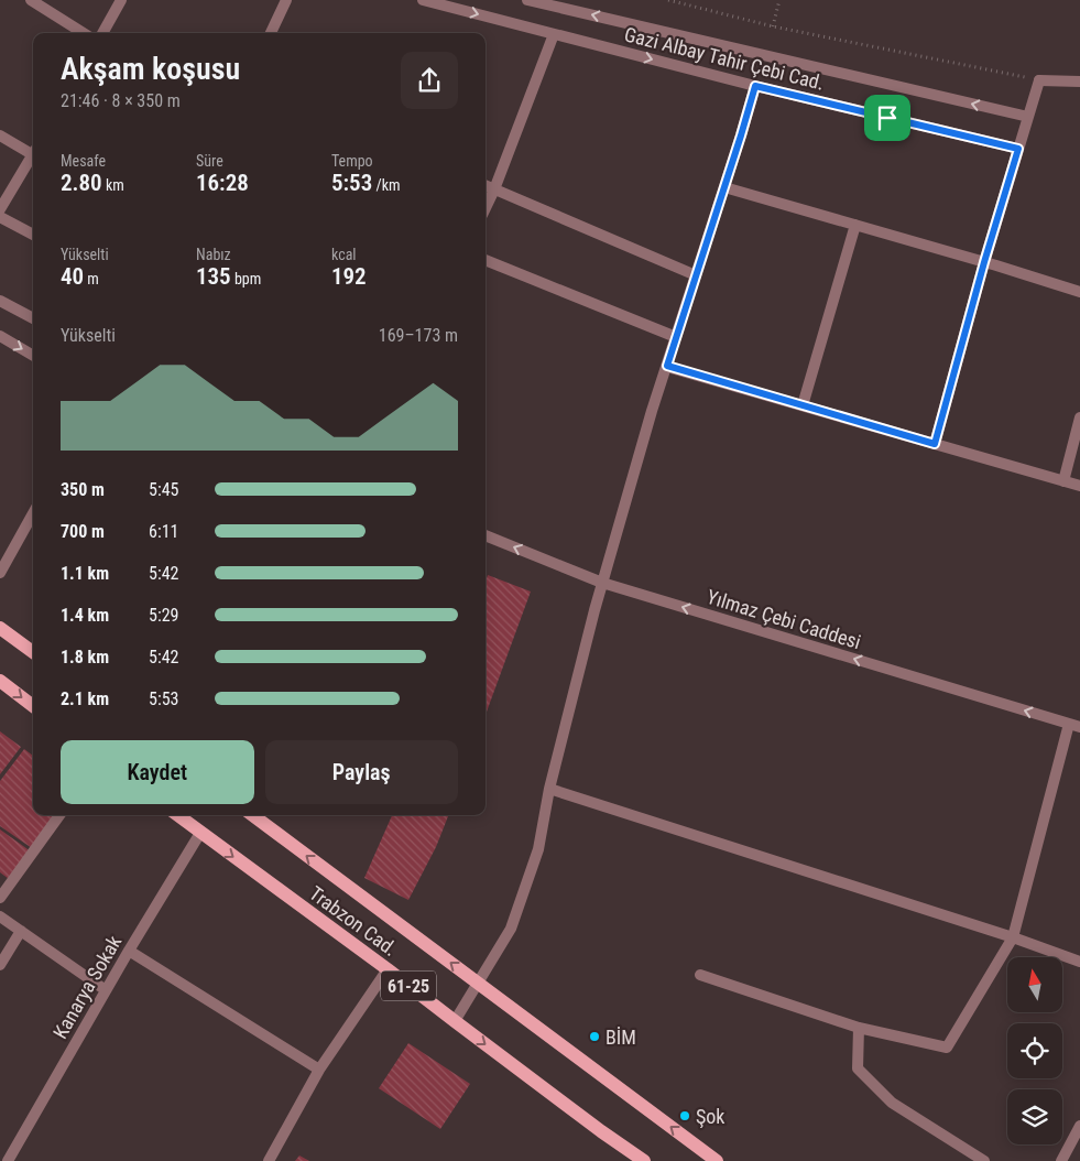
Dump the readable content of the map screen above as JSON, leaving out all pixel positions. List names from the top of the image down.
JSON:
{
  "streets": {
    "main road": ["Trabzon Cad.", "61-25"],
    "street": ["Gazi Albay Tahir Çebi Cad.", "Yılmaz Çebi Caddesi", "Kanarya Sokak"]
  },
  "crossings": [
    ["Trabzon Cad.", "Kanarya Sokak"]
  ],
  "one_way": ["Yılmaz Çebi Caddesi"],
  "places": ["BİM", "Şok"],
  "north": "top",
  "page": {
    "heading": ["Akşam koşusu", "21:46 · 8 × 350 m"],
    "stats": [
      ["Mesafe", "2.80 km"],
      ["Süre", "16:28"],
      ["Tempo", "5:53 /km"],
      ["Yükselti", "40 m"],
      ["Nabız", "135 bpm"],
      ["kcal", "192"]
    ],
    "chart": ["Yükselti", "169–173 m"],
    "list": [
      {
        "name": "350 m",
        "note": "5:45"
      },
      {
        "name": "700 m",
        "note": "6:11"
      },
      {
        "name": "1.1 km",
        "note": "5:42"
      },
      {
        "name": "1.4 km",
        "note": "5:29"
      },
      {
        "name": "1.8 km",
        "note": "5:42"
      },
      {
        "name": "2.1 km",
        "note": "5:53"
      }
    ],
    "buttons": ["Kaydet", "Paylaş"]
  }
}
